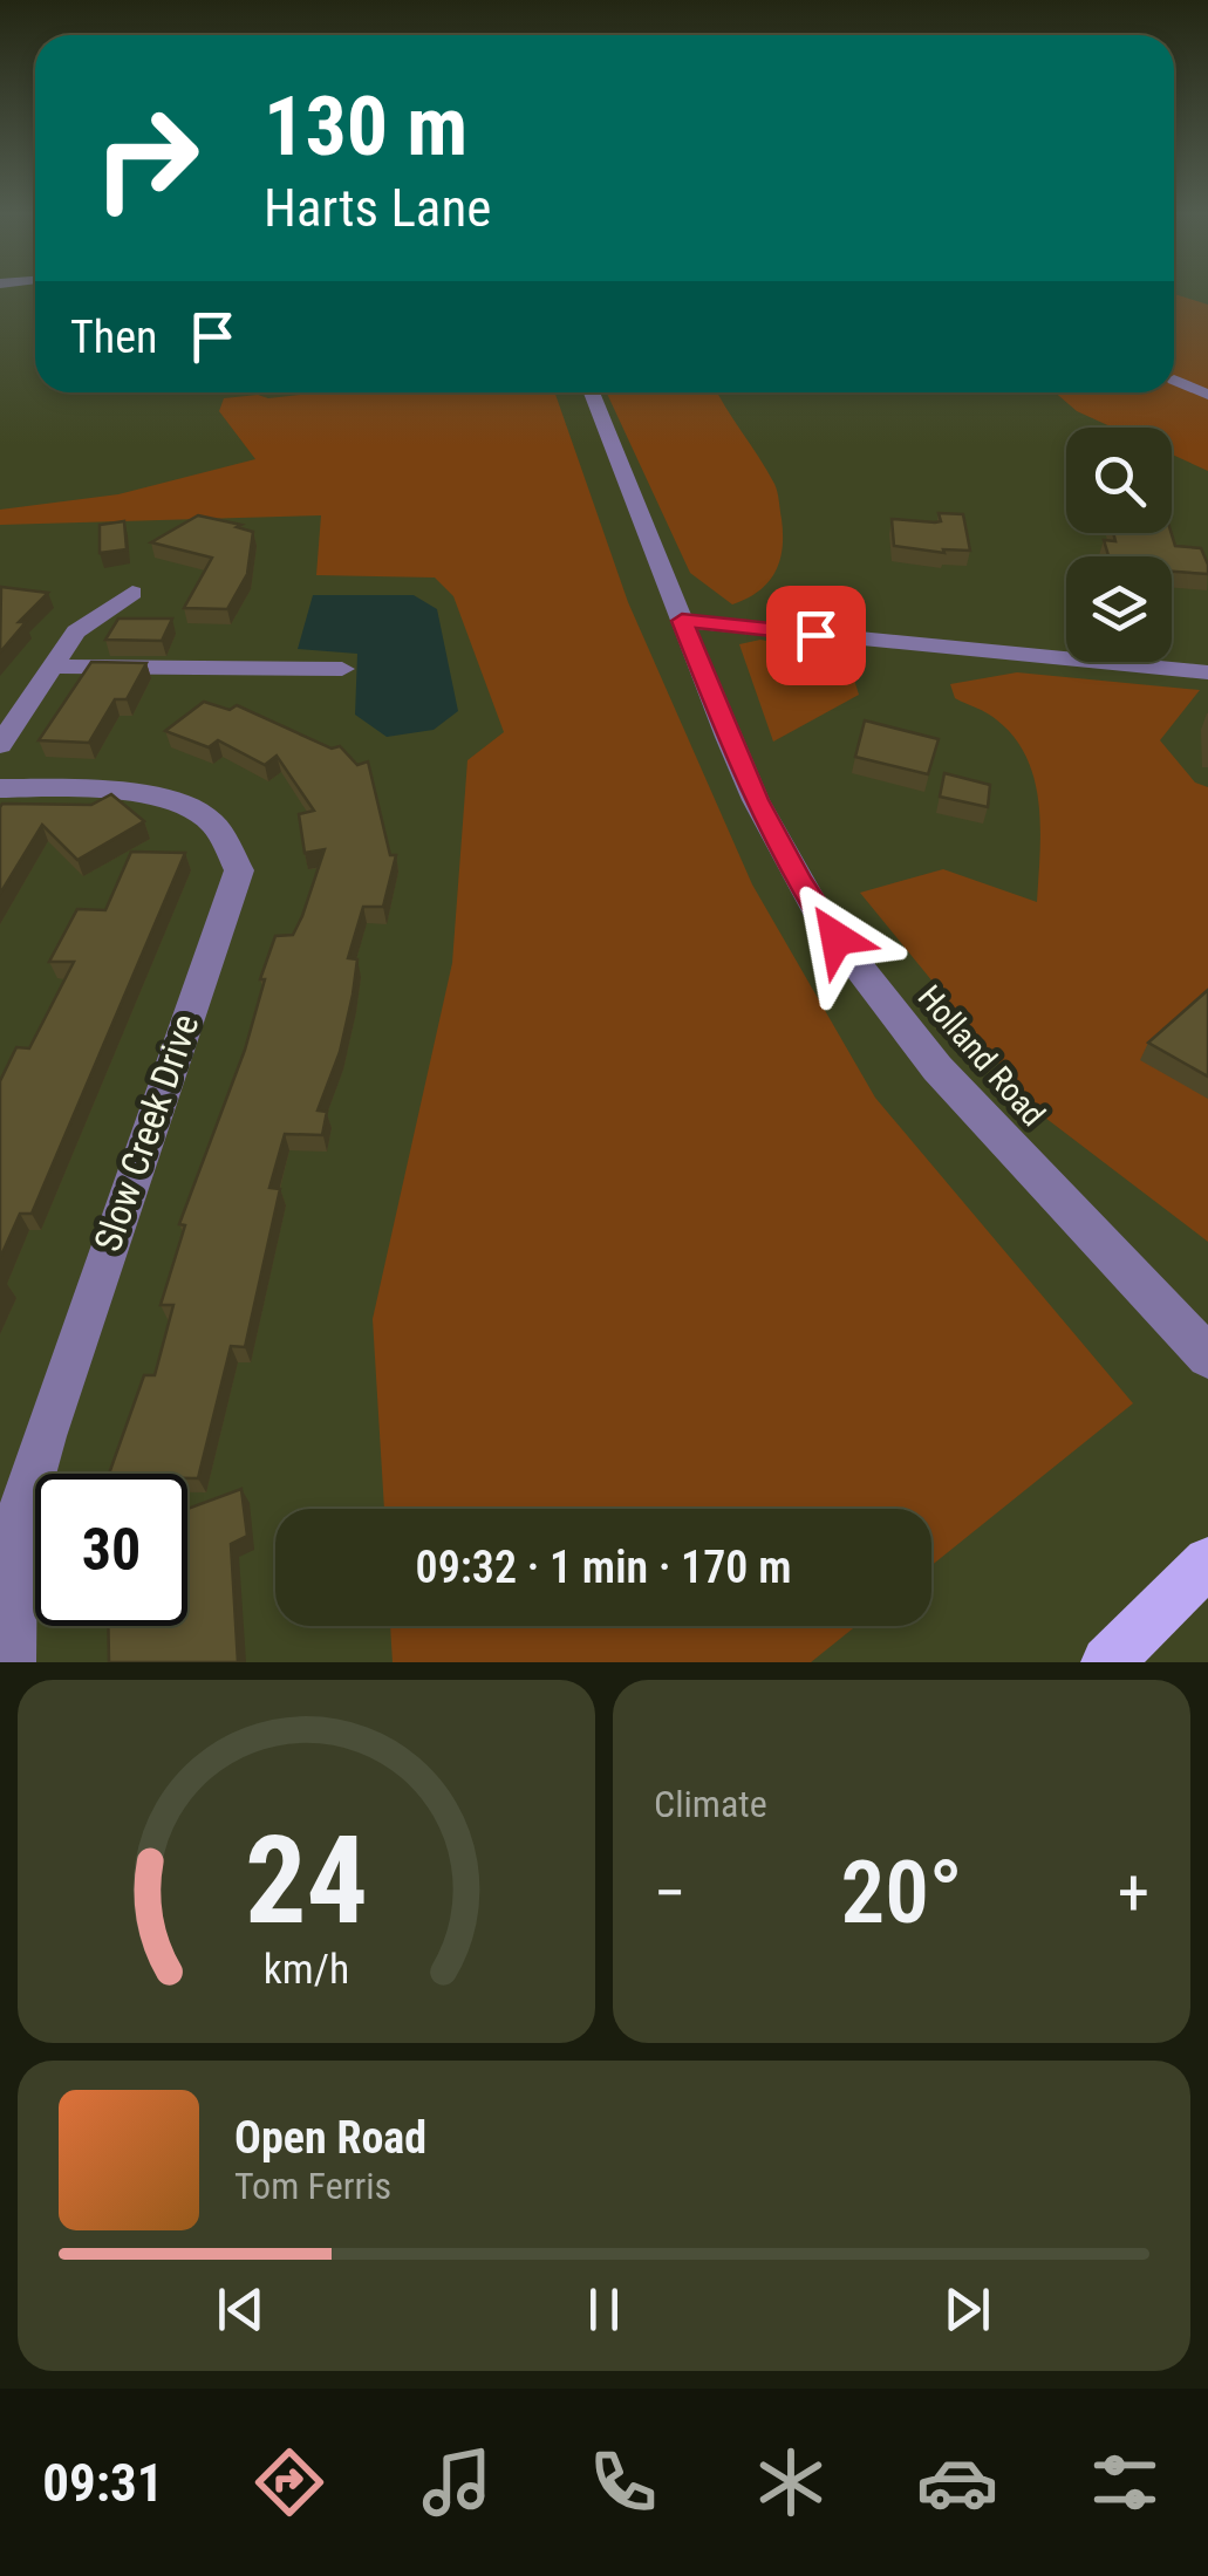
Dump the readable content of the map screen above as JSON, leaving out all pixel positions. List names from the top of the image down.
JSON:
{
  "streets": {
    "street": ["Holland Road", "Slow Creek Drive"]
  },
  "page": {
    "turn": ["130 m", "Harts Lane"],
    "then": "Then",
    "limit": "30",
    "trip": "09:32 · 1 min · 170 m",
    "tile": "Climate",
    "heat": ["−", "20°", "+"],
    "song": ["Open Road", "Tom Ferris"],
    "tabs": "09:31",
    "gauge": ["24", "km/h"]
  }
}
